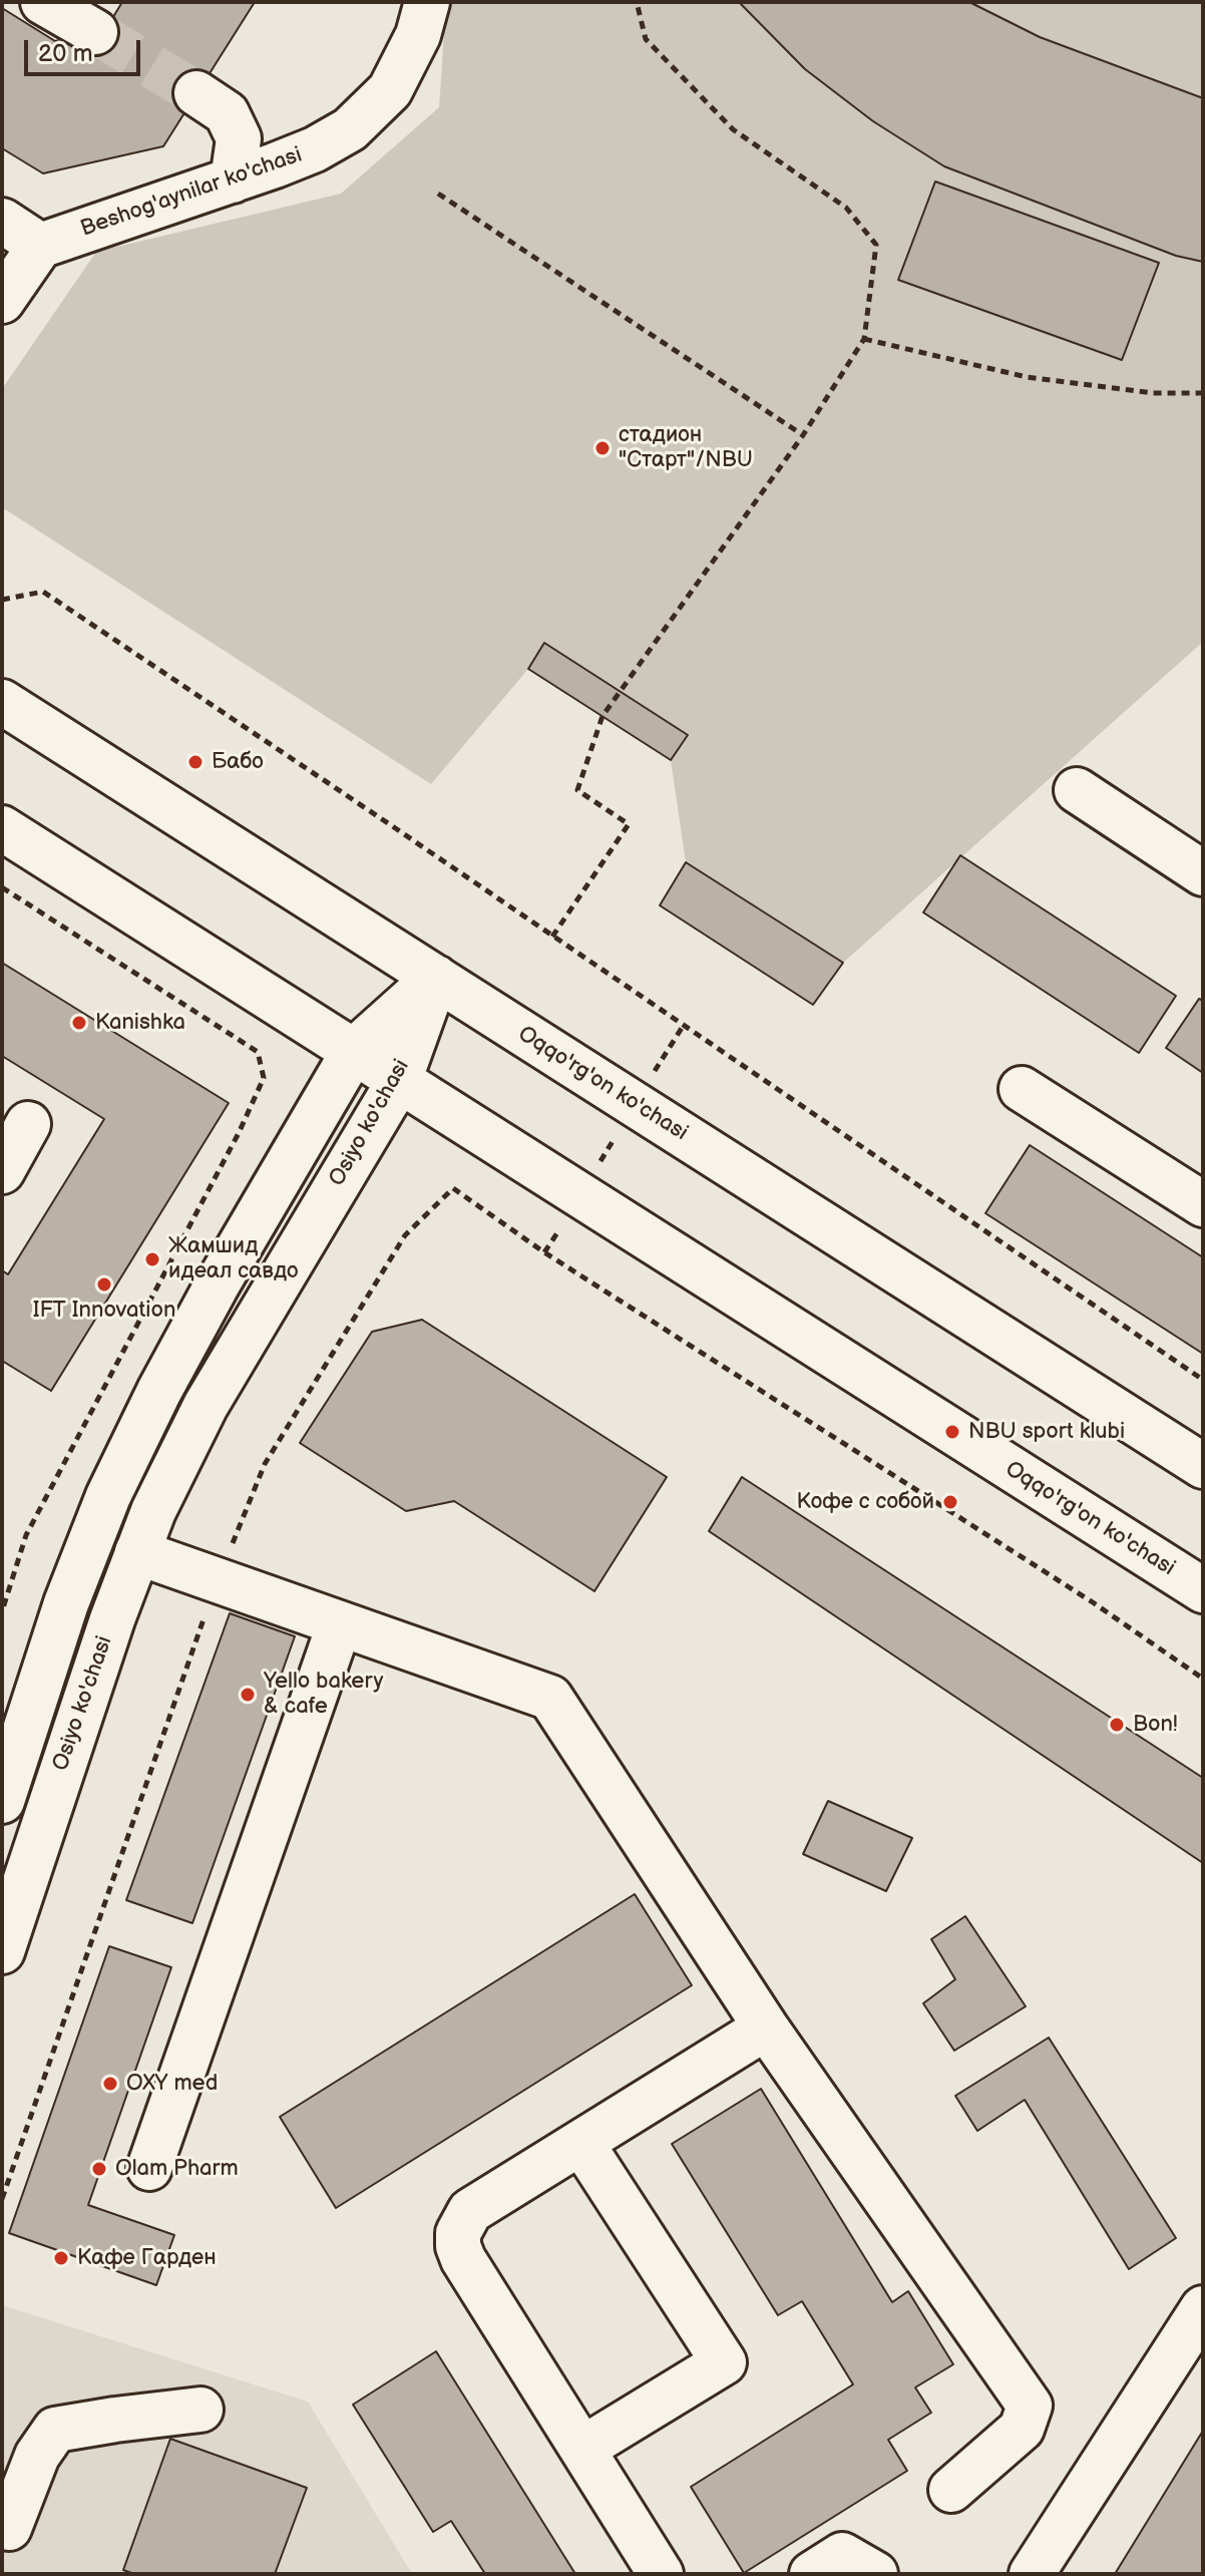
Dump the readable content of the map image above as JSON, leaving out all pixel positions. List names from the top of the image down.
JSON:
{
  "streets": {
    "main road": ["Beshog'aynilar ko'chasi", "Oqqo'rg'on ko'chasi", "Osiyo ko'chasi"]
  },
  "crossings": [
    ["Oqqo'rg'on ko'chasi", "Osiyo ko'chasi"]
  ],
  "places": [
    "стадион \"Старт\"/NBU",
    "Бабо",
    "Kanishka",
    "Жамшид идеал савдо",
    "IFT Innovation",
    "NBU sport klubi",
    "Кофе с собой",
    "Yello bakery & cafe",
    "Bon!",
    "OXY med",
    "Olam Pharm",
    "Кафе Гарден"
  ],
  "scale_bar": "20 m"
}
